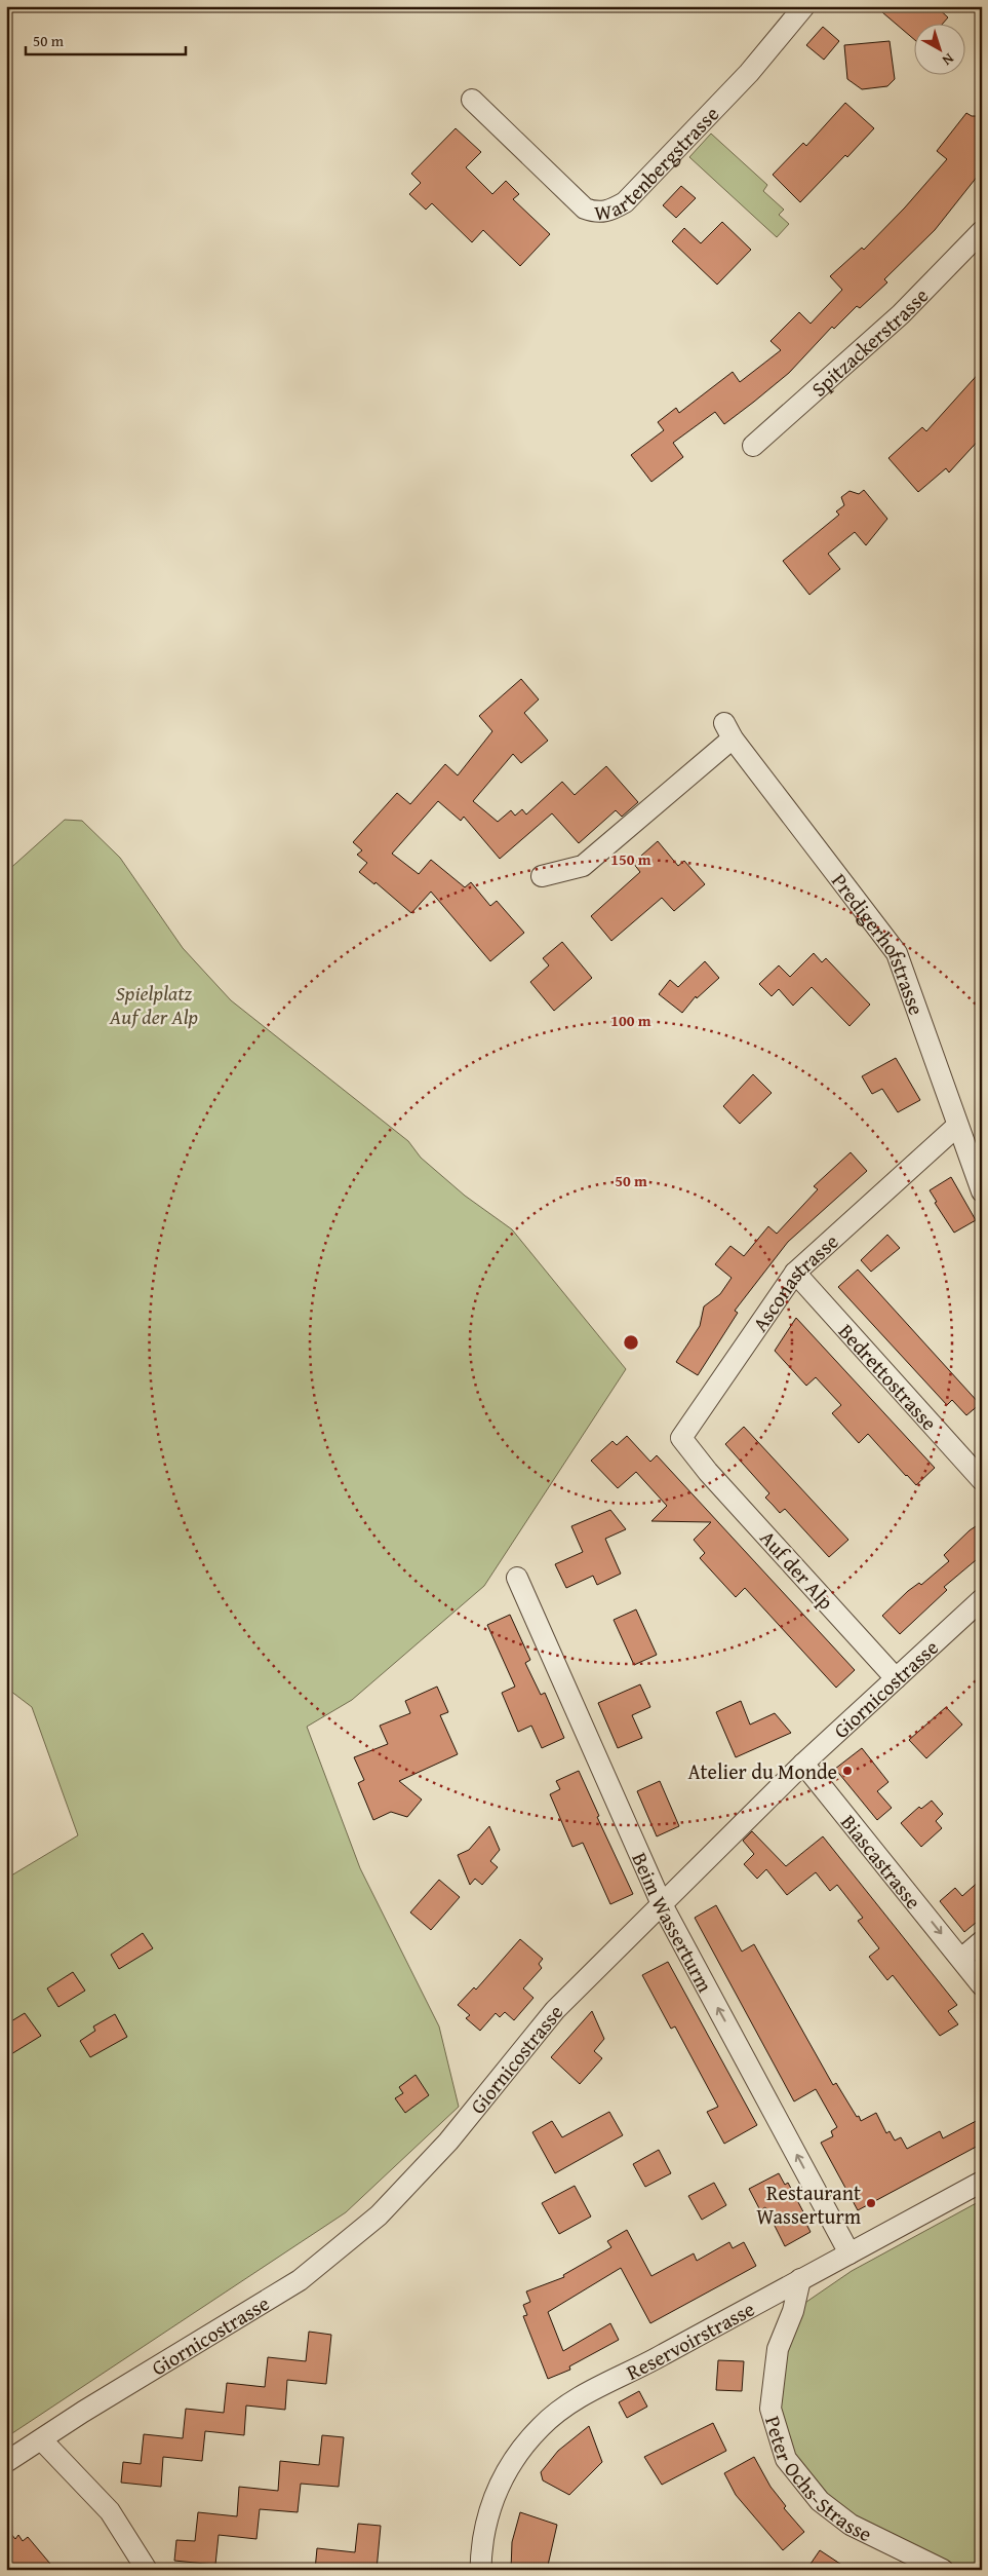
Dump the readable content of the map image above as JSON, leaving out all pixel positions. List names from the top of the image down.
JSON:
{
  "streets": {
    "street": [
      "Wartenbergstrasse",
      "Spitzackerstrasse",
      "Predigerhofstrasse",
      "Asconastrasse",
      "Bedrettostrasse",
      "Auf der Alp",
      "Giornicostrasse",
      "Biascastrasse",
      "Beim Wasserturm",
      "Reservoirstrasse",
      "Peter Ochs-Strasse"
    ]
  },
  "crossings": [
    ["Predigerhofstrasse", "Asconastrasse"],
    ["Asconastrasse", "Bedrettostrasse"],
    ["Asconastrasse", "Auf der Alp"],
    ["Auf der Alp", "Giornicostrasse"],
    ["Giornicostrasse", "Biascastrasse"],
    ["Giornicostrasse", "Beim Wasserturm"],
    ["Beim Wasserturm", "Reservoirstrasse"],
    ["Reservoirstrasse", "Peter Ochs-Strasse"]
  ],
  "one_way": ["Biascastrasse", "Beim Wasserturm"],
  "parks": ["Spielplatz Auf der Alp"],
  "places": ["Atelier du Monde", "Restaurant Wasserturm"],
  "scale_bar": "50 m",
  "north": "bottom right",
  "rings": ["150 m", "100 m", "50 m"]
}
